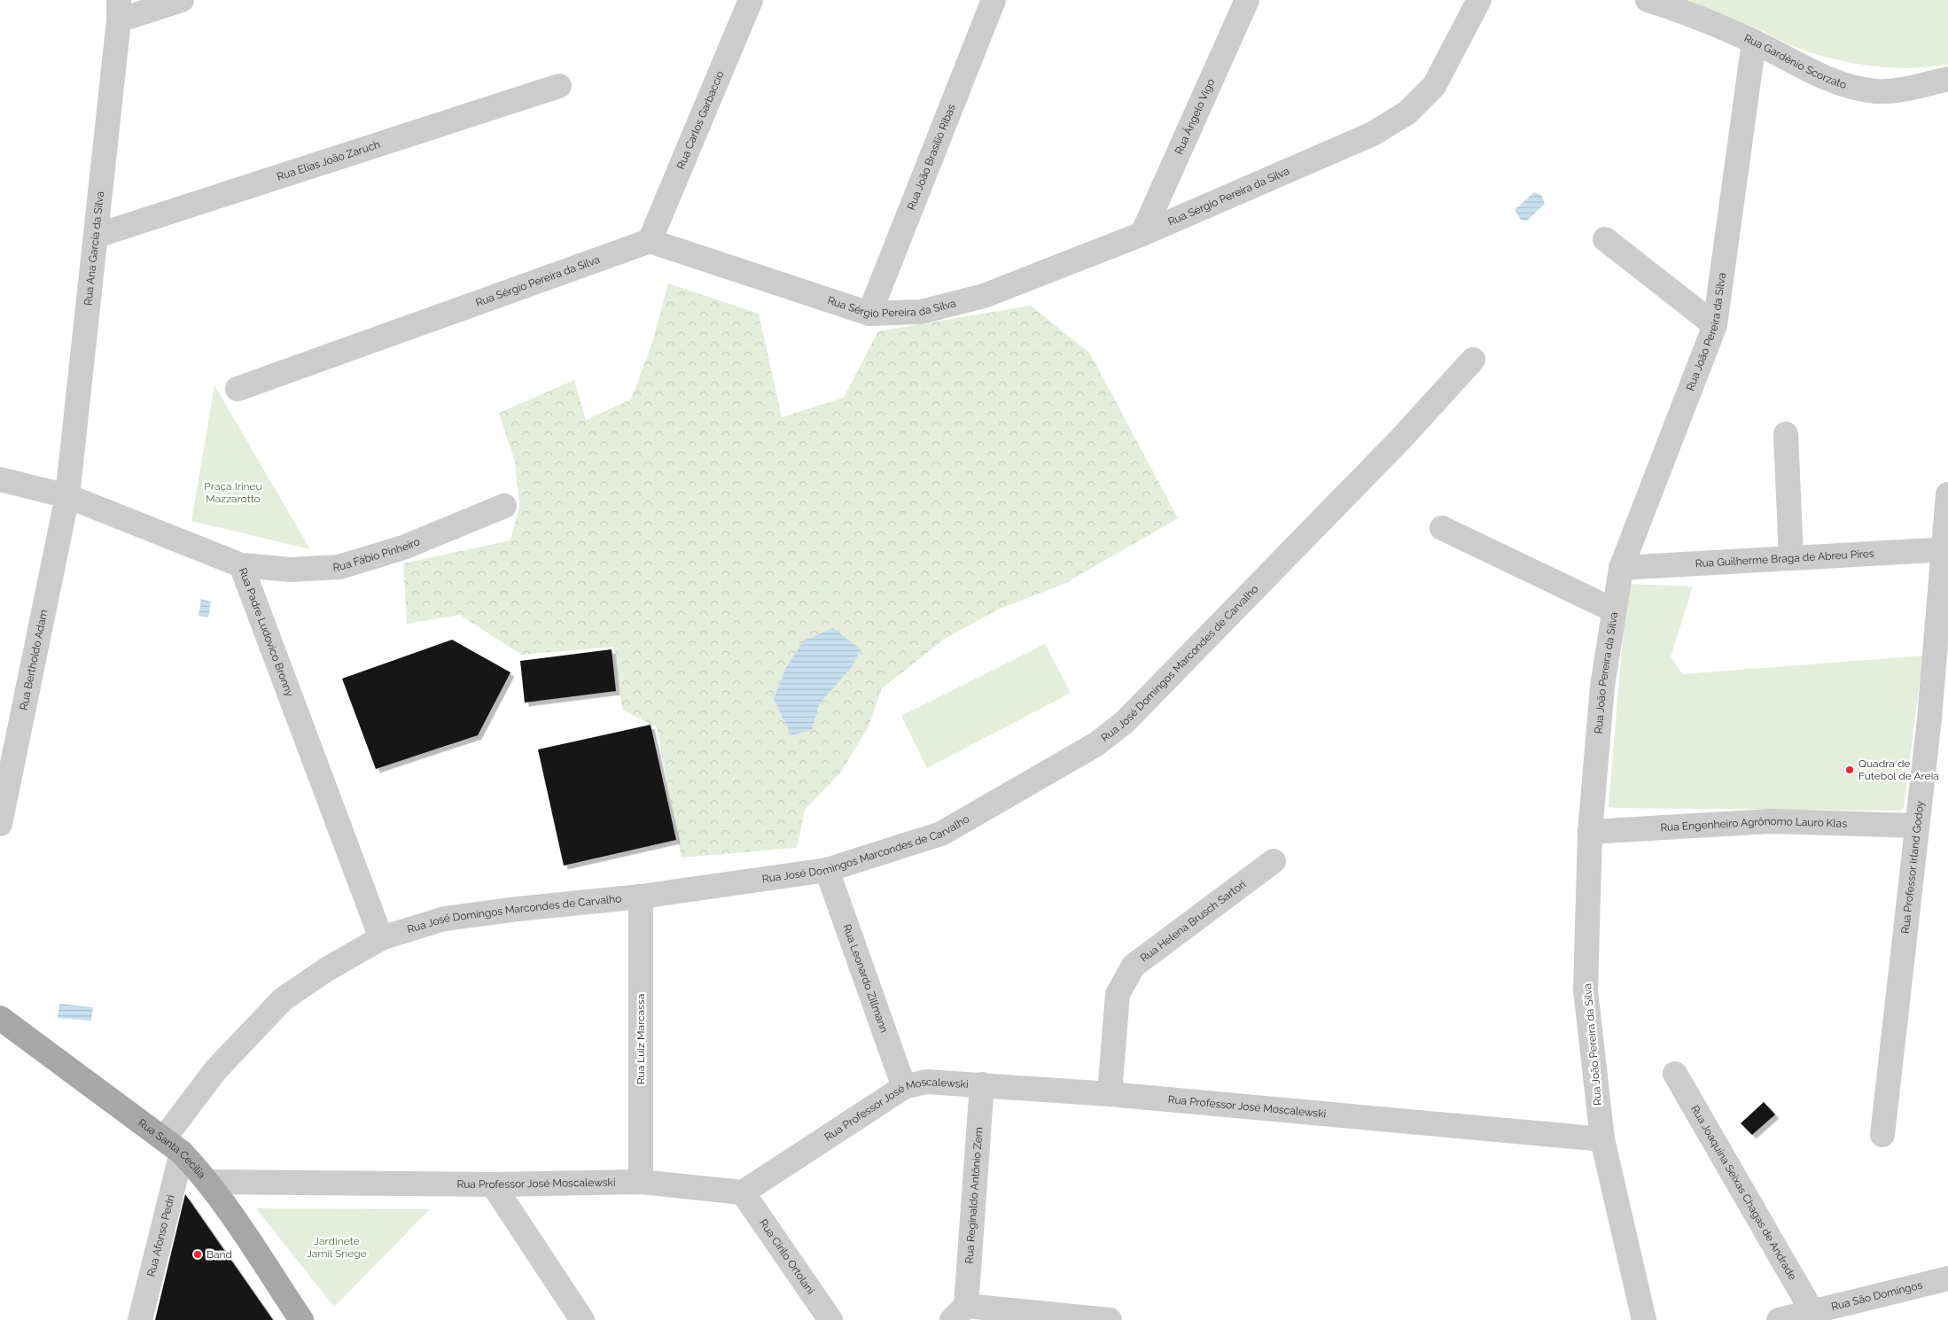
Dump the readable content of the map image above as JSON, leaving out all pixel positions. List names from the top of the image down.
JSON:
{
  "streets": {
    "main road": ["Rua Santa Cecília"],
    "street": [
      "Rua Gardênio Scorzato",
      "Rua Ângelo Vigo",
      "Rua Carlos Garbaccio",
      "Rua João Brasílio Ribas",
      "Rua Elias João Zaruch",
      "Rua Sérgio Pereira da Silva",
      "Rua Ana Garcia da Silva",
      "Rua João Pereira da Silva",
      "Rua Fábio Pinheiro",
      "Rua Guilherme Braga de Abreu Pires",
      "Rua Padre Ludovico Bronny",
      "Rua Bertholdo Adam",
      "Rua José Domingos Marcondes de Carvalho",
      "Rua Engenheiro Agrônomo Lauro Klas",
      "Rua Professor Irland Godoy",
      "Rua Helena Brusch Sartori",
      "Rua Leonardo Zillmann",
      "Rua Luiz Marcassa",
      "Rua Professor José Moscalewski",
      "Rua Joaquina Seixas Chagas de Andrade",
      "Rua Reginaldo Antônio Zem",
      "Rua Afonso Pedri",
      "Rua Cirilo Ortolani",
      "Rua São Domingos"
    ]
  },
  "crossings": [
    ["Rua Gardênio Scorzato", "Rua João Pereira da Silva"],
    ["Rua Ângelo Vigo", "Rua Sérgio Pereira da Silva"],
    ["Rua Carlos Garbaccio", "Rua Sérgio Pereira da Silva"],
    ["Rua João Brasílio Ribas", "Rua Sérgio Pereira da Silva"],
    ["Rua Elias João Zaruch", "Rua Ana Garcia da Silva"],
    ["Rua Ana Garcia da Silva", "Rua Padre Ludovico Bronny"],
    ["Rua Ana Garcia da Silva", "Rua Bertholdo Adam"],
    ["Rua João Pereira da Silva", "Rua Guilherme Braga de Abreu Pires"],
    ["Rua João Pereira da Silva", "Rua Engenheiro Agrônomo Lauro Klas"],
    ["Rua João Pereira da Silva", "Rua Professor José Moscalewski"],
    ["Rua Fábio Pinheiro", "Rua Padre Ludovico Bronny"],
    ["Rua Guilherme Braga de Abreu Pires", "Rua Professor Irland Godoy"],
    ["Rua Padre Ludovico Bronny", "Rua Bertholdo Adam"],
    ["Rua Padre Ludovico Bronny", "Rua José Domingos Marcondes de Carvalho"],
    ["Rua José Domingos Marcondes de Carvalho", "Rua Leonardo Zillmann"],
    ["Rua José Domingos Marcondes de Carvalho", "Rua Luiz Marcassa"],
    ["Rua José Domingos Marcondes de Carvalho", "Rua Santa Cecília"],
    ["Rua José Domingos Marcondes de Carvalho", "Rua Afonso Pedri"],
    ["Rua Engenheiro Agrônomo Lauro Klas", "Rua Professor Irland Godoy"],
    ["Rua Helena Brusch Sartori", "Rua Professor José Moscalewski"],
    ["Rua Leonardo Zillmann", "Rua Professor José Moscalewski"],
    ["Rua Luiz Marcassa", "Rua Professor José Moscalewski"],
    ["Rua Professor José Moscalewski", "Rua Santa Cecília"],
    ["Rua Professor José Moscalewski", "Rua Reginaldo Antônio Zem"],
    ["Rua Professor José Moscalewski", "Rua Cirilo Ortolani"],
    ["Rua Santa Cecília", "Rua Afonso Pedri"],
    ["Rua Joaquina Seixas Chagas de Andrade", "Rua São Domingos"]
  ],
  "parks": ["Praça Irineu Mazzarotto", "Jardinete Jamil Snege"],
  "places": ["Quadra de Futebol de Areia", "Band"]
}
